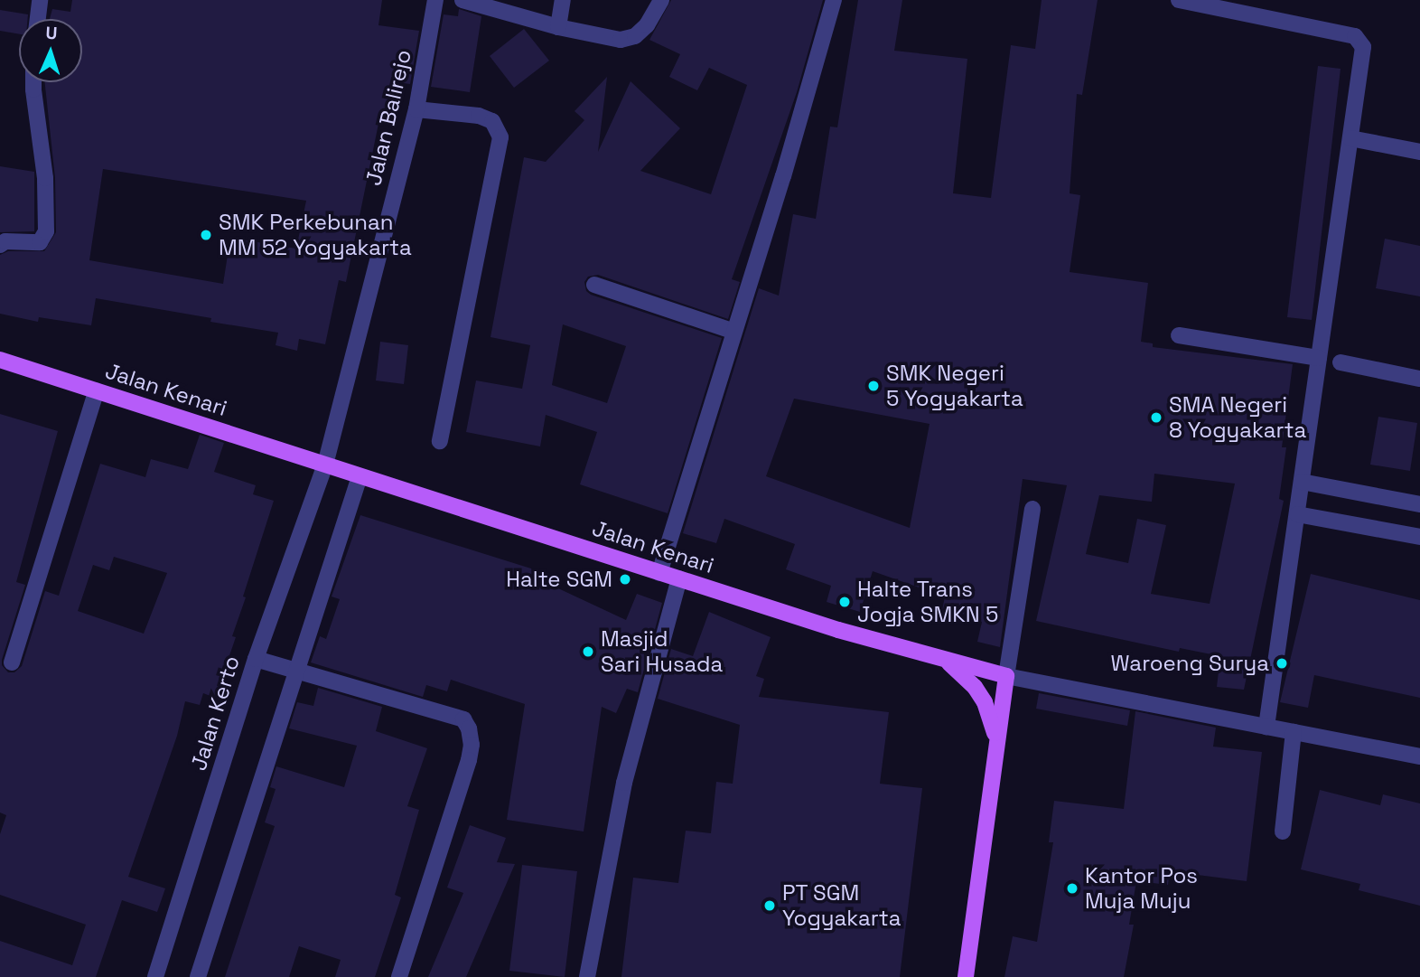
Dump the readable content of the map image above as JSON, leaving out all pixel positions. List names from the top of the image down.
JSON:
{
  "streets": {
    "main road": ["Jalan Kenari"],
    "street": ["Jalan Balirejo", "Jalan Kerto"]
  },
  "crossings": [
    ["Jalan Balirejo", "Jalan Kenari"],
    ["Jalan Balirejo", "Jalan Kerto"],
    ["Jalan Kenari", "Jalan Kerto"]
  ],
  "places": [
    "SMK Perkebunan MM 52 Yogyakarta",
    "SMK Negeri 5 Yogyakarta",
    "SMA Negeri 8 Yogyakarta",
    "Halte SGM",
    "Halte Trans Jogja SMKN 5",
    "Masjid Sari Husada",
    "Waroeng Surya",
    "Kantor Pos Muja Muju",
    "PT SGM Yogyakarta"
  ],
  "north": "top"
}
